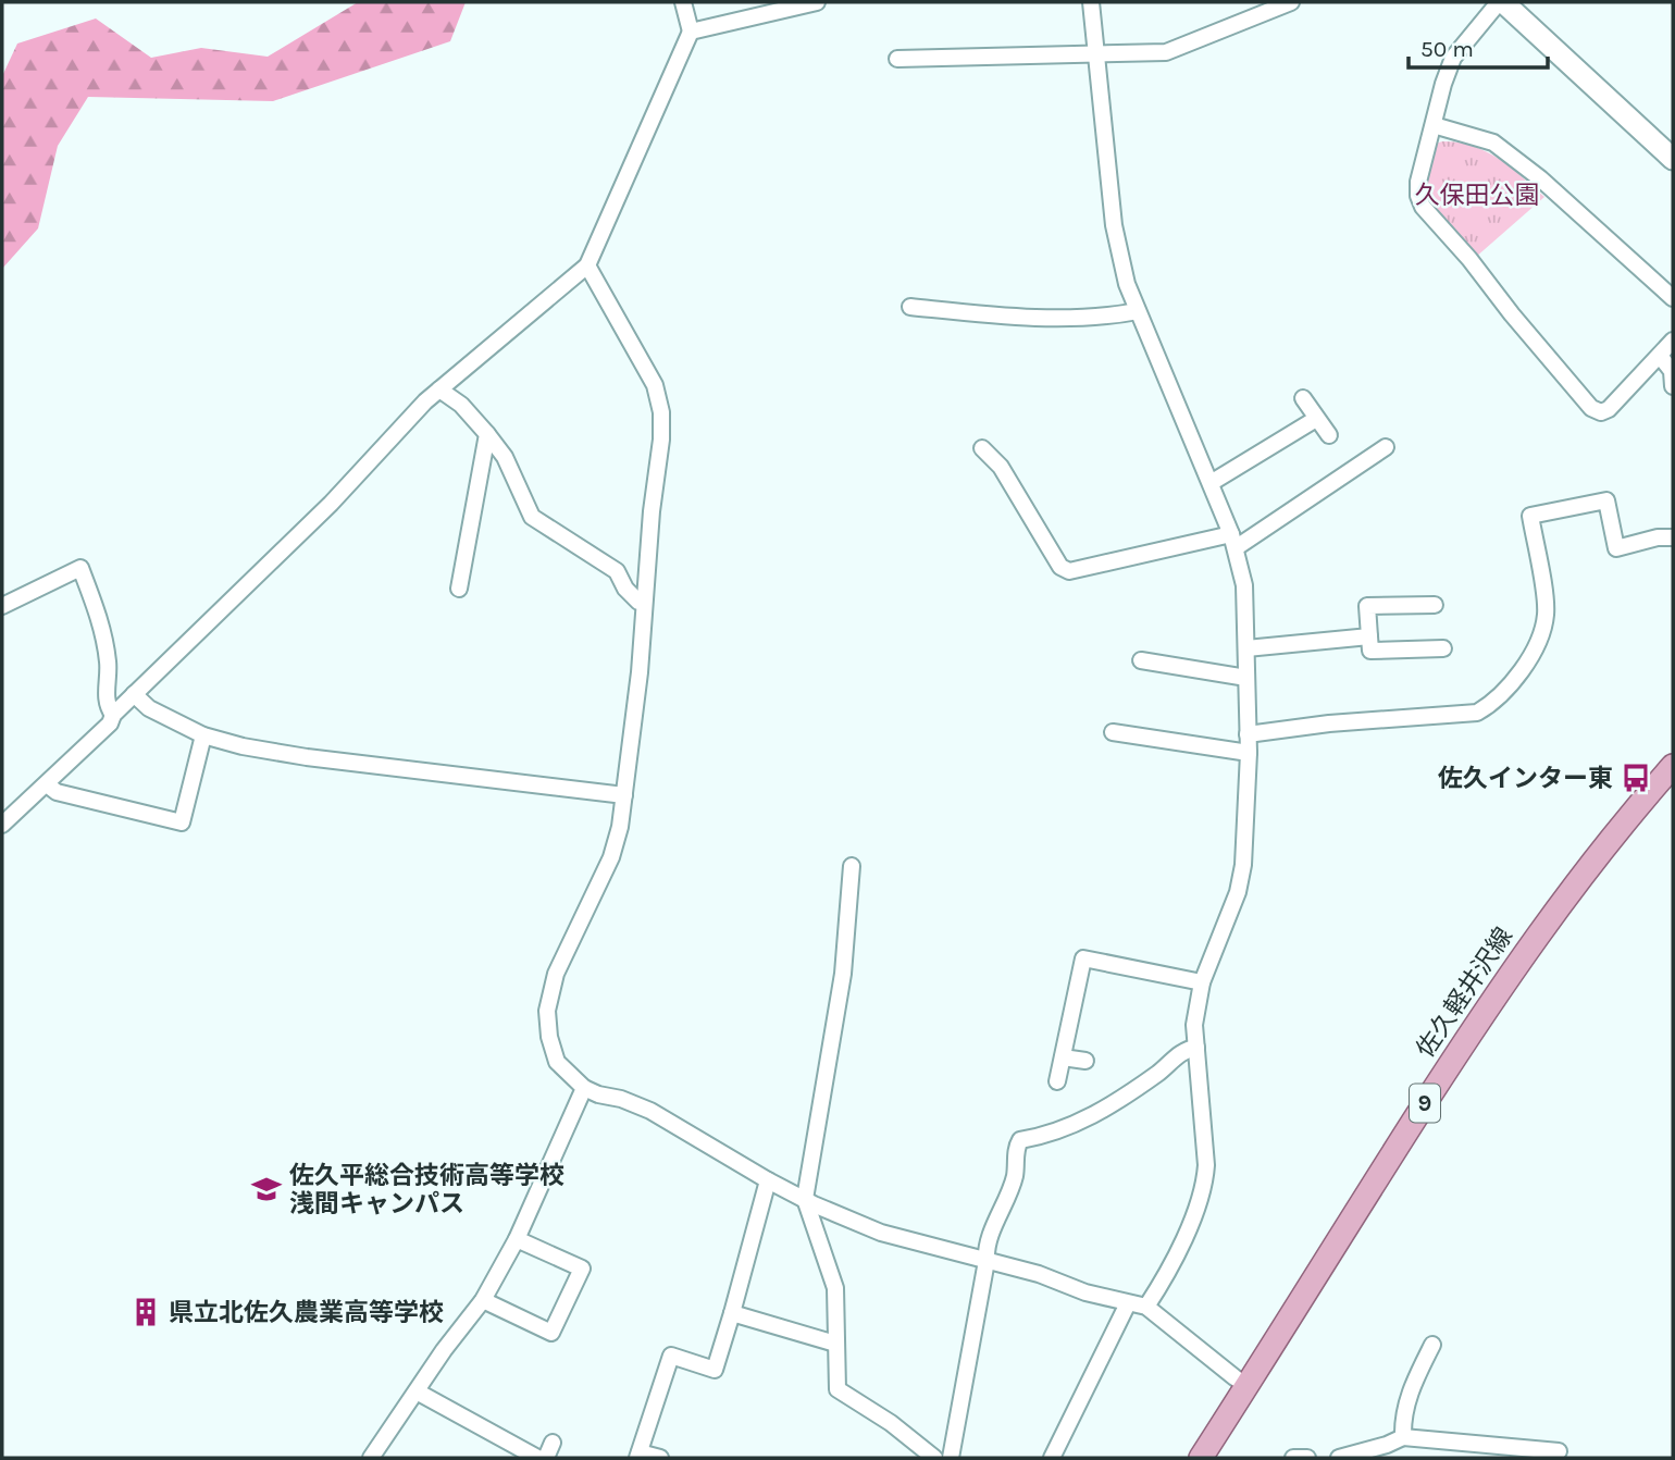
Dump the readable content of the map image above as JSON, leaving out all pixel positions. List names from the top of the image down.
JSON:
{
  "streets": {
    "main road": ["佐久軽井沢線", "9"]
  },
  "parks": ["久保田公園"],
  "places": {
    "bus stop": ["佐久インター東"],
    "school or university": ["佐久平総合技術高等学校 浅間キャンパス"],
    "building": ["県立北佐久農業高等学校"]
  },
  "scale_bar": "50 m"
}
